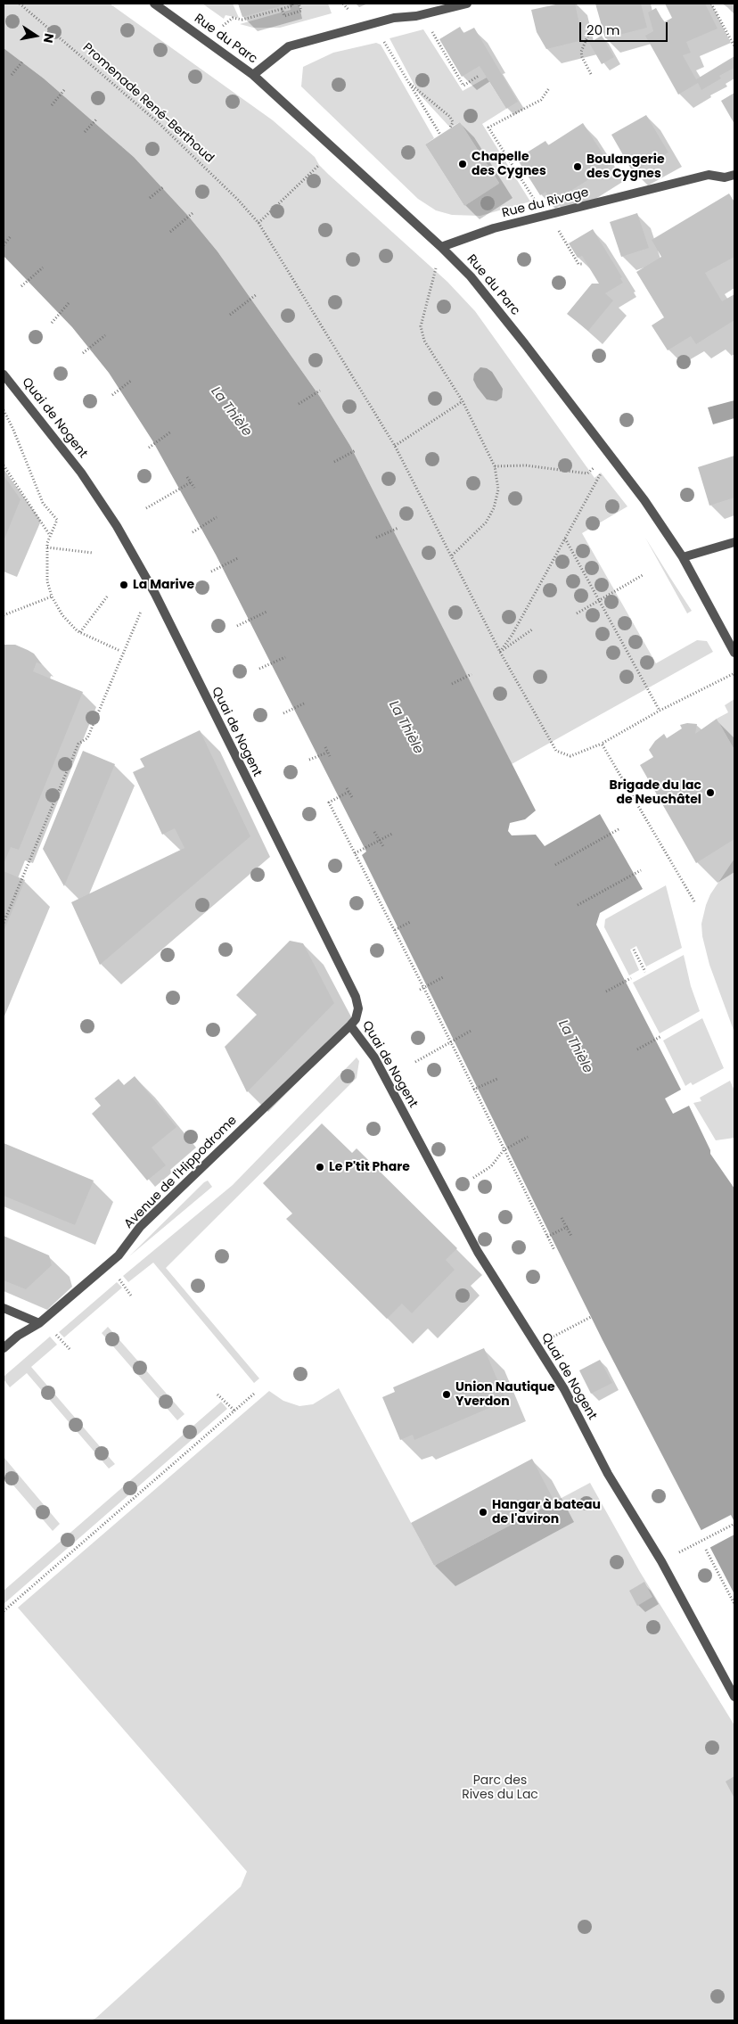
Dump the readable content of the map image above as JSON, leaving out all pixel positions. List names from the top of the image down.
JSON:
{
  "streets": {
    "street": [
      "Rue du Parc",
      "Rue du Rivage",
      "Quai de Nogent",
      "Avenue de l'Hippodrome"
    ],
    "path": ["Promenade René-Berthoud"]
  },
  "crossings": [
    ["Rue du Parc", "Rue du Rivage"],
    ["Quai de Nogent", "Avenue de l'Hippodrome"]
  ],
  "water": ["La Thièle"],
  "parks": ["Parc des Rives du Lac"],
  "places": [
    "Chapelle des Cygnes",
    "Boulangerie des Cygnes",
    "La Marive",
    "Brigade du lac de Neuchâtel",
    "Le P'tit Phare",
    "Union Nautique Yverdon",
    "Hangar à bateau de l'aviron"
  ],
  "scale_bar": "20 m",
  "north": "right"
}
